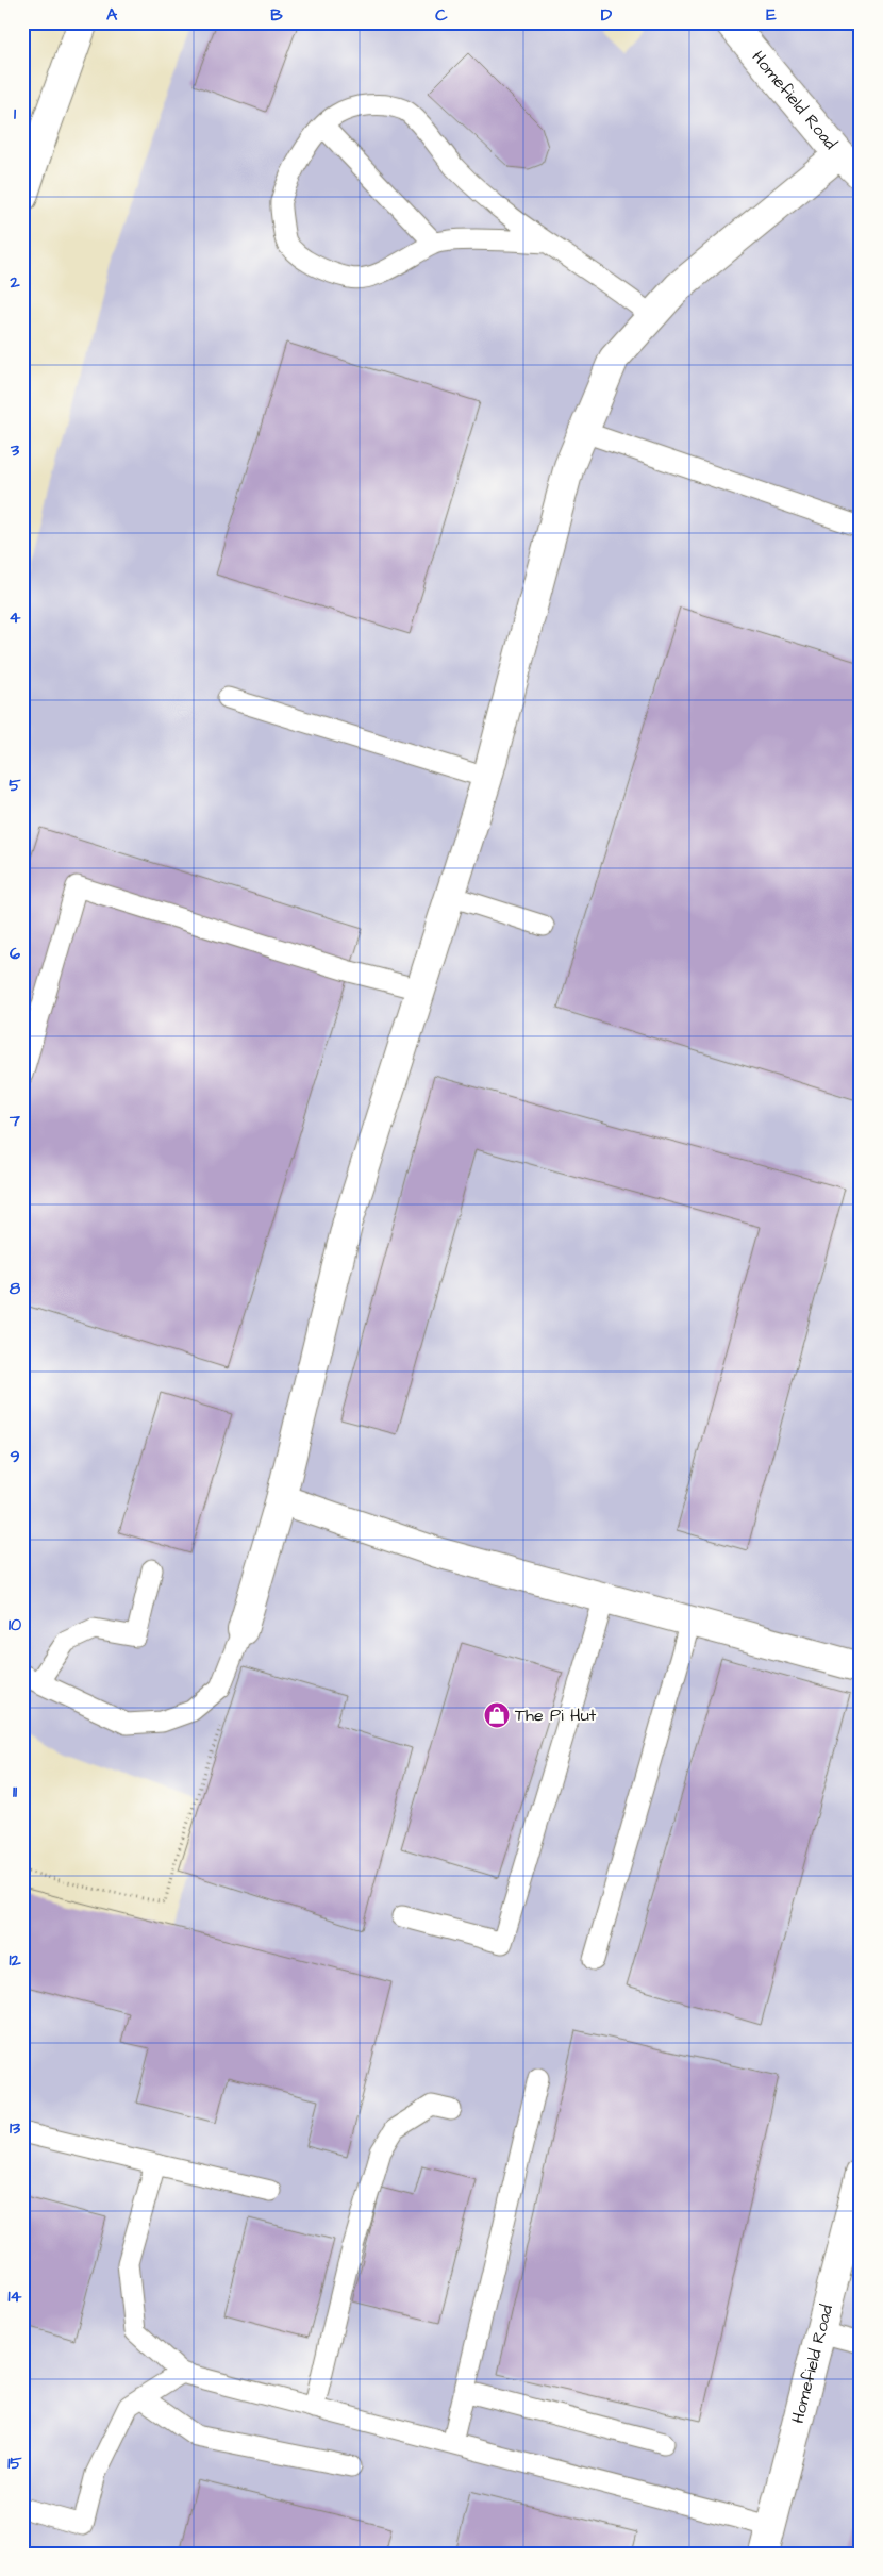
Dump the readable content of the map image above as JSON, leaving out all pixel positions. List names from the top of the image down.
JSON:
{
  "streets": {
    "street": ["Homefield Road"]
  },
  "places": {
    "shop": ["The Pi Hut"]
  },
  "grid": {
    "columns": [
      "A",
      "B",
      "C",
      "D",
      "E"
    ],
    "rows": [
      "1",
      "2",
      "3",
      "4",
      "5",
      "6",
      "7",
      "8",
      "9",
      "10",
      "11",
      "12",
      "13",
      "14",
      "15"
    ]
  }
}
